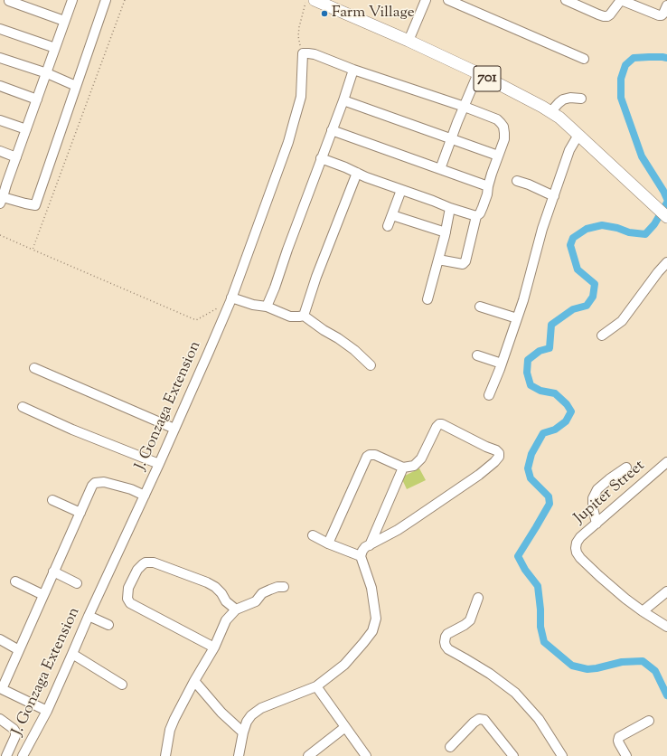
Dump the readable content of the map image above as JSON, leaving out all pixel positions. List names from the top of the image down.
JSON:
{
  "streets": {
    "main road": ["701"],
    "street": ["J. Gonzaga Extension", "Jupiter Street"]
  },
  "places": ["Farm Village"]
}
